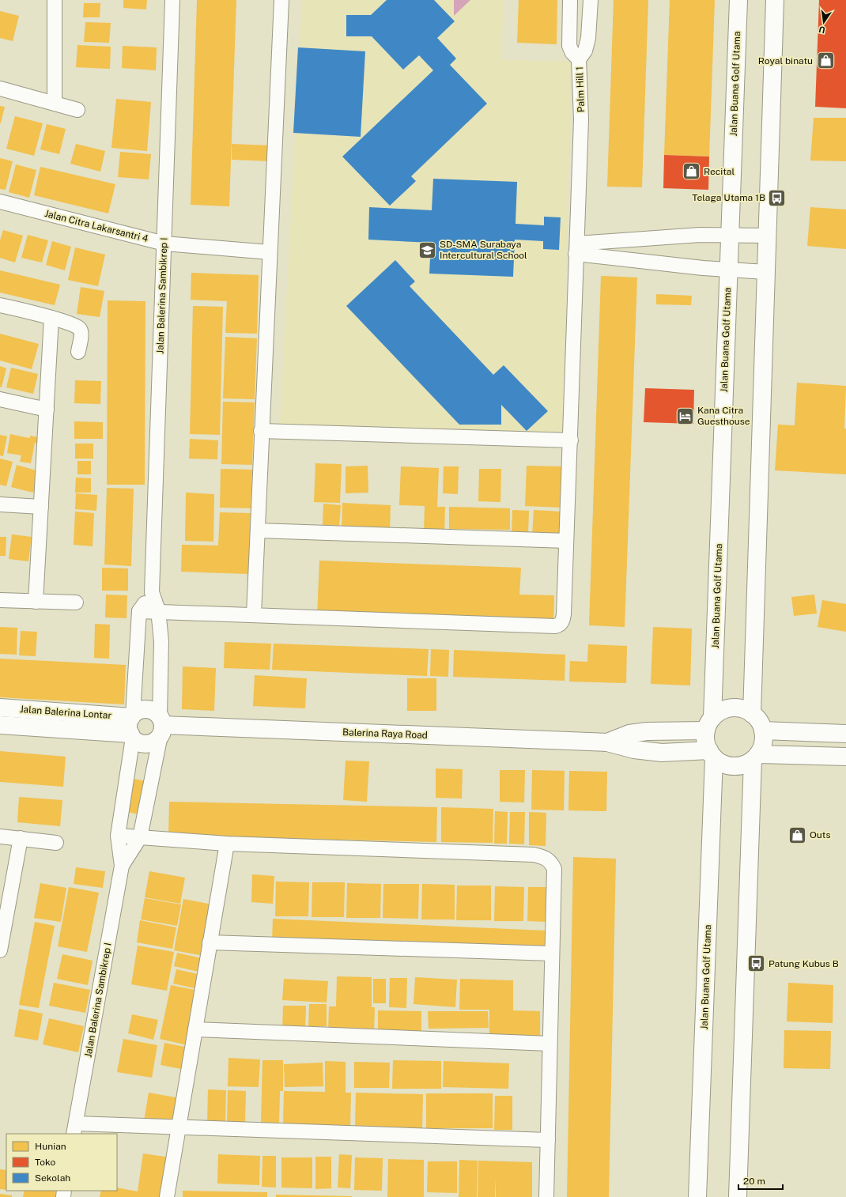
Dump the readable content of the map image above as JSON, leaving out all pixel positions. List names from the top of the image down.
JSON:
{
  "streets": {
    "main road": ["Jalan Buana Golf Utama", "Jalan Balerina Lontar", "Balerina Raya Road"],
    "street": ["Palm Hill 1", "Jalan Citra Lakarsantri 4", "Jalan Balerina Sambikrep I"]
  },
  "crossings": [
    ["Jalan Buana Golf Utama", "Balerina Raya Road"],
    ["Jalan Citra Lakarsantri 4", "Jalan Balerina Sambikrep I"],
    ["Jalan Balerina Sambikrep I", "Jalan Balerina Lontar"],
    ["Jalan Balerina Sambikrep I", "Balerina Raya Road"],
    ["Jalan Balerina Lontar", "Balerina Raya Road"]
  ],
  "places": {
    "shop": ["Royal binatu", "Recital", "Outs"],
    "bus stop": ["Telaga Utama 1B", "Patung Kubus B"],
    "school or university": ["SD-SMA Surabaya Intercultural School"],
    "hotel": ["Kana Citra Guesthouse"]
  },
  "legend": ["Hunian", "Toko", "Sekolah"],
  "scale_bar": "20 m",
  "north": "bottom"
}
